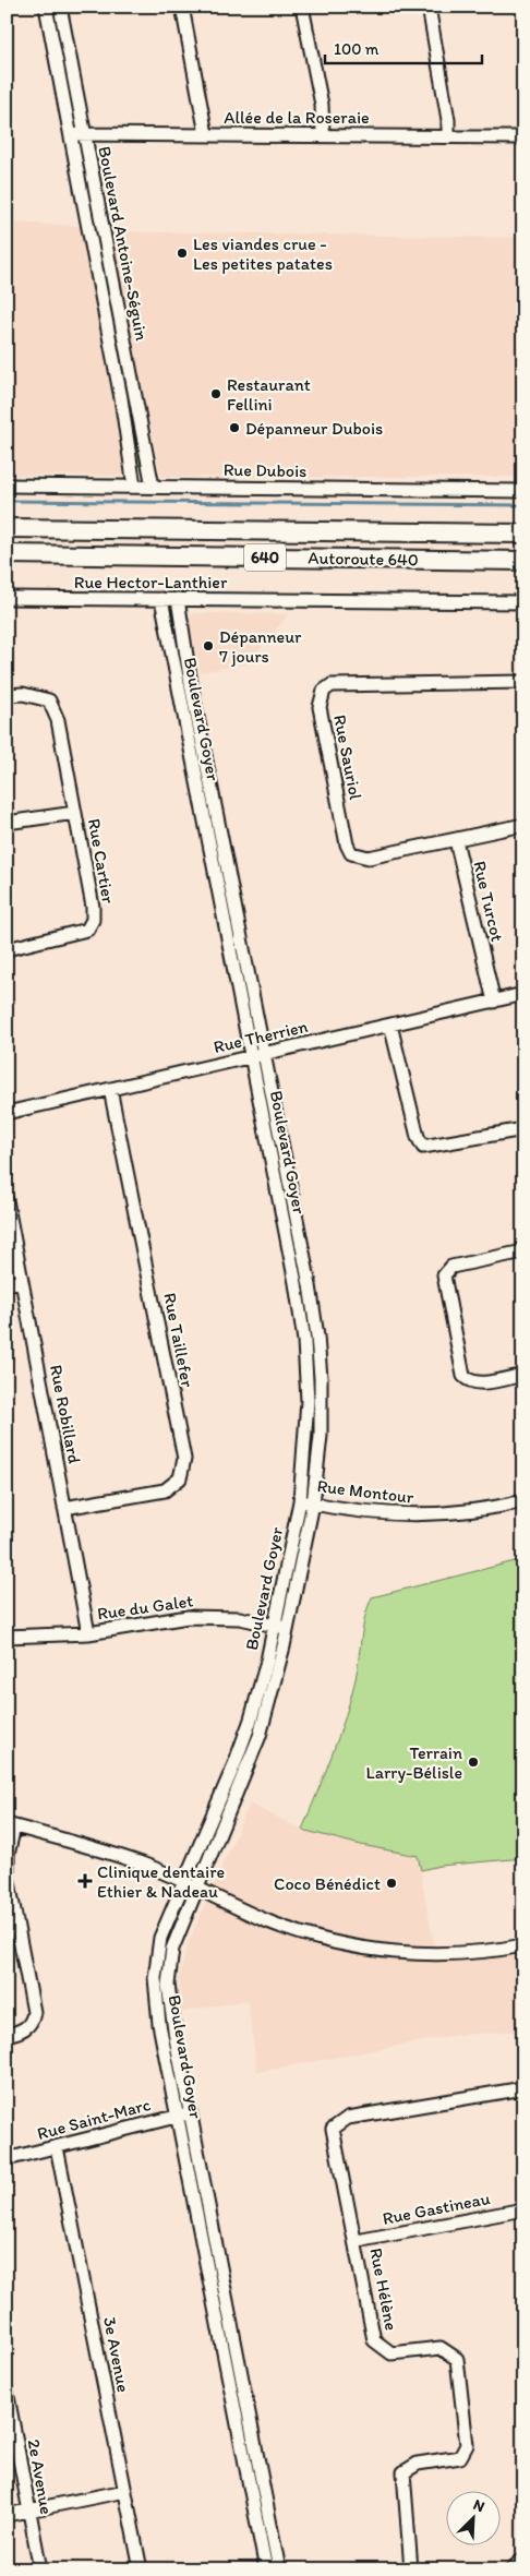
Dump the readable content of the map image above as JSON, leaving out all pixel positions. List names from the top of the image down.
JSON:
{
  "streets": {
    "highway": ["640", "Autoroute 640"],
    "street": [
      "Allée de la Roseraie",
      "Boulevard Antoine-Séguin",
      "Rue Dubois",
      "Rue Hector-Lanthier",
      "Boulevard Goyer",
      "Rue Sauriol",
      "Rue Cartier",
      "Rue Turcot",
      "Rue Therrien",
      "Rue Taillefer",
      "Rue Robillard",
      "Rue Montour",
      "Rue du Galet",
      "Rue Saint-Marc",
      "Rue Gastineau",
      "Rue Hélène",
      "3e Avenue",
      "2e Avenue"
    ]
  },
  "crossings": [
    ["Allée de la Roseraie", "Boulevard Antoine-Séguin"],
    ["Boulevard Antoine-Séguin", "Rue Dubois"],
    ["Rue Hector-Lanthier", "Boulevard Goyer"],
    ["Boulevard Goyer", "Rue Therrien"],
    ["Boulevard Goyer", "Rue Montour"],
    ["Boulevard Goyer", "Rue du Galet"],
    ["Boulevard Goyer", "Rue Saint-Marc"],
    ["Rue Sauriol", "Rue Turcot"],
    ["Rue Turcot", "Rue Therrien"],
    ["Rue Therrien", "Rue Taillefer"],
    ["Rue Taillefer", "Rue Robillard"],
    ["Rue Robillard", "Rue du Galet"],
    ["Rue Saint-Marc", "3e Avenue"],
    ["Rue Gastineau", "Rue Hélène"]
  ],
  "places": {
    "other": [
      "Les viandes crue - Les petites patates",
      "Restaurant Fellini",
      "Dépanneur Dubois",
      "Dépanneur 7 jours",
      "Terrain Larry-Bélisle",
      "Coco Bénédict"
    ],
    "health": ["Clinique dentaire Ethier & Nadeau"]
  },
  "scale_bar": "100 m",
  "north": "top right"
}
